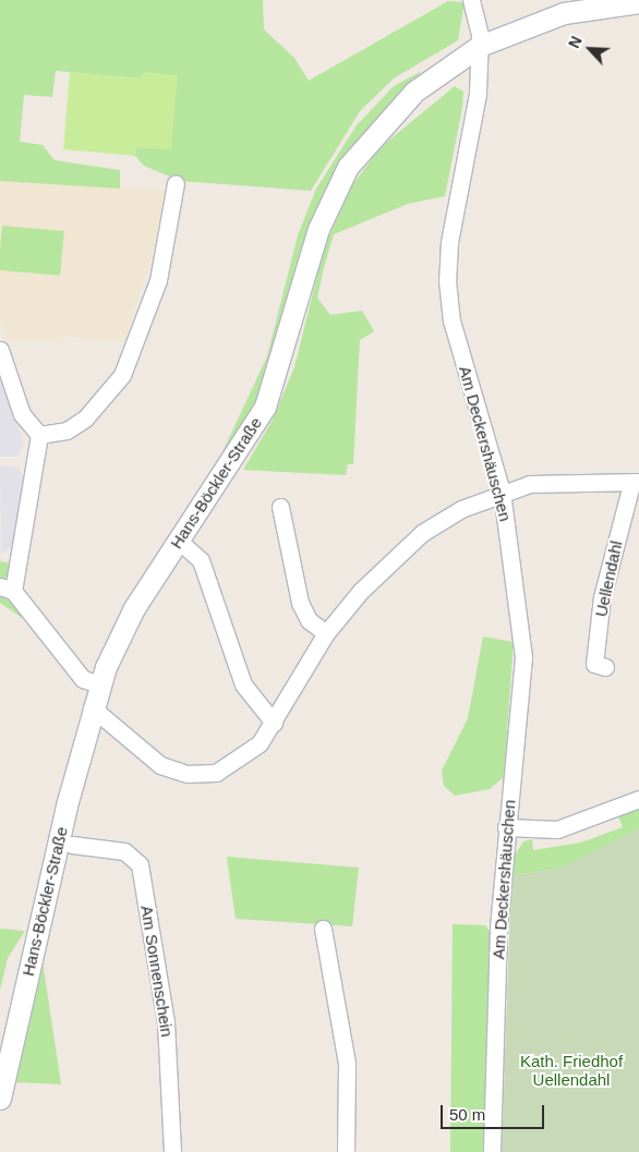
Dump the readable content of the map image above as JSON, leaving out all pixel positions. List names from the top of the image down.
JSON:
{
  "streets": {
    "street": [
      "Am Deckershäuschen",
      "Hans-Böckler-Straße",
      "Uellendahl",
      "Am Sonnenschein"
    ]
  },
  "crossings": [
    ["Am Deckershäuschen", "Hans-Böckler-Straße"],
    ["Am Deckershäuschen", "Uellendahl"],
    ["Hans-Böckler-Straße", "Uellendahl"]
  ],
  "parks": ["Kath. Friedhof Uellendahl"],
  "scale_bar": "50 m",
  "north": "top left"
}
